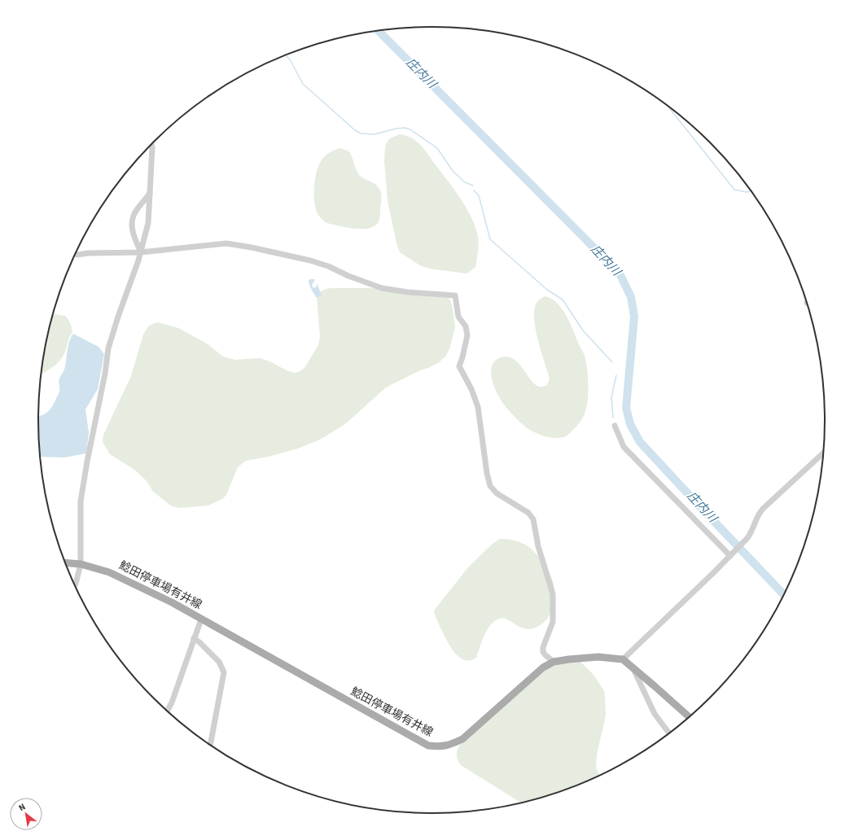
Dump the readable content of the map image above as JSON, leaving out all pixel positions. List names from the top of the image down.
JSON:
{
  "streets": {
    "main road": ["鯰田停車場有井線"]
  },
  "water": ["庄内川"],
  "north": "top left"
}
